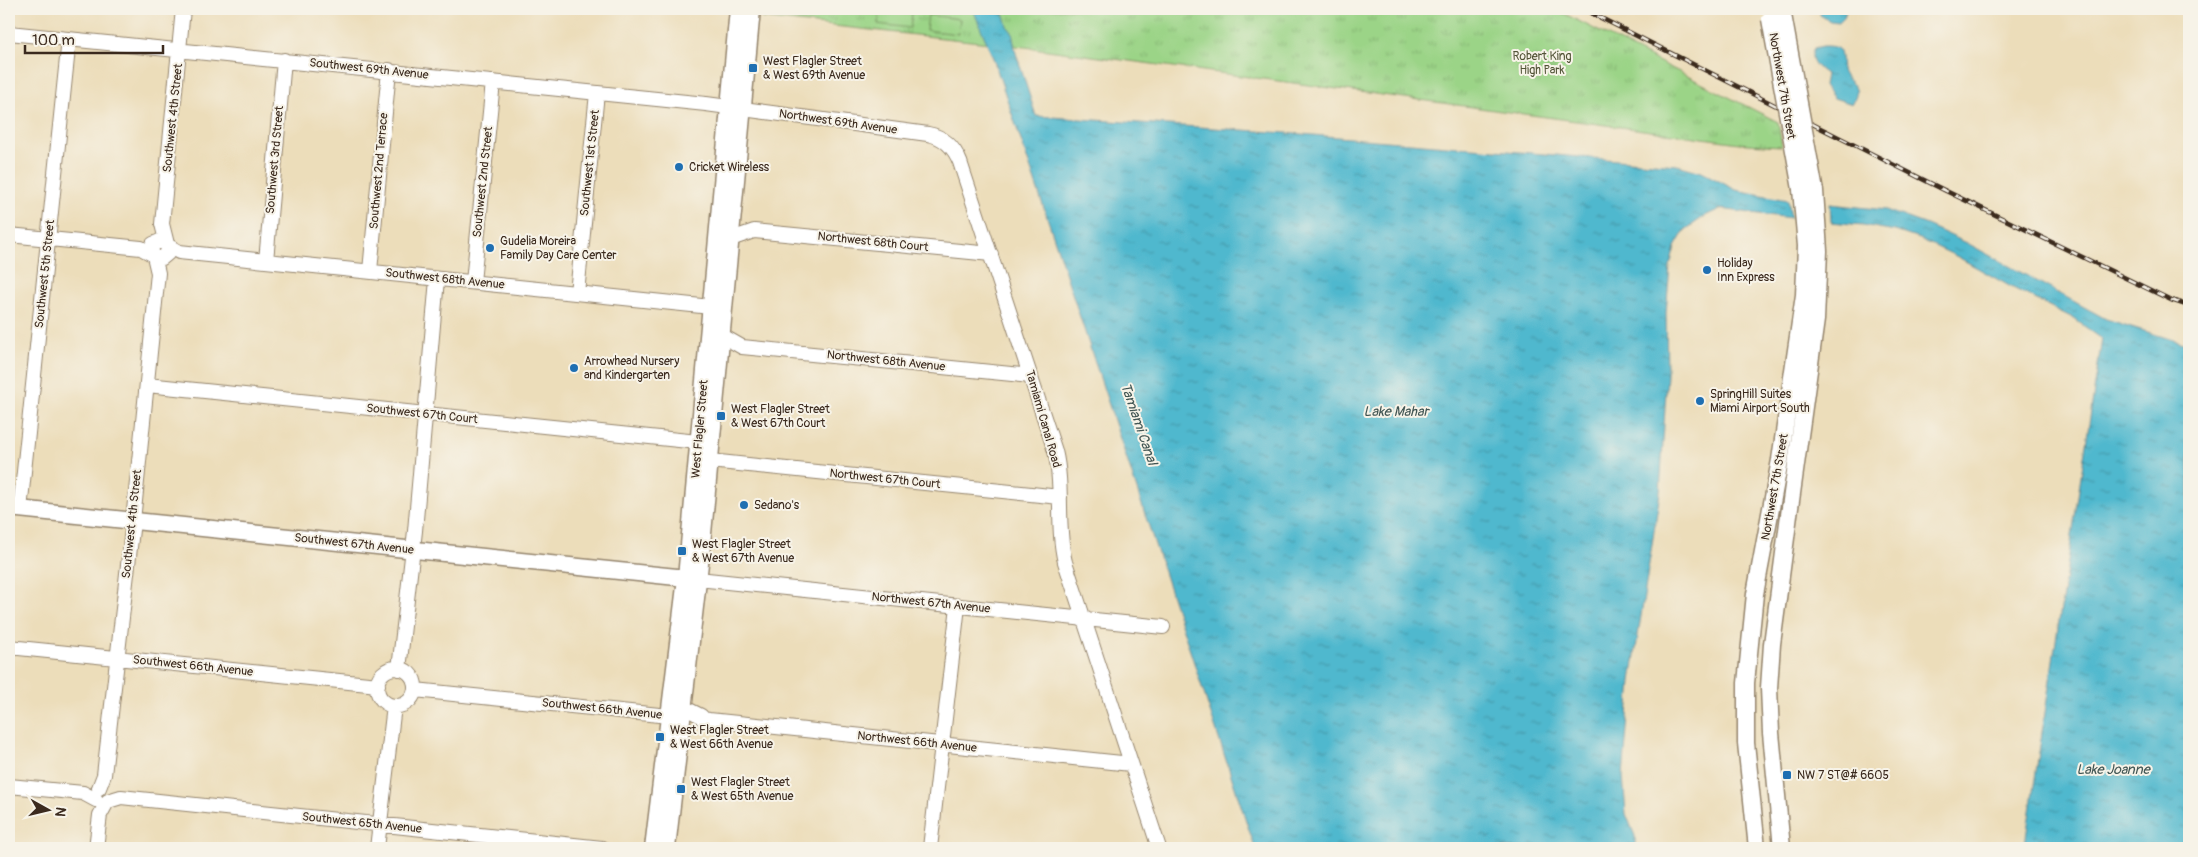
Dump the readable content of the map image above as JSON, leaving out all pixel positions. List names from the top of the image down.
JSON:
{
  "streets": {
    "main road": ["Northwest 7th Street", "West Flagler Street", "Southwest 67th Avenue"],
    "street": [
      "Southwest 69th Avenue",
      "Southwest 4th Street",
      "Northwest 69th Avenue",
      "Southwest 3rd Street",
      "Southwest 1st Street",
      "Southwest 2nd Terrace",
      "Southwest 2nd Street",
      "Northwest 68th Court",
      "Southwest 5th Street",
      "Southwest 68th Avenue",
      "Northwest 68th Avenue",
      "Southwest 67th Court",
      "Tamiami Canal Road",
      "Northwest 67th Court",
      "Northwest 67th Avenue",
      "Southwest 66th Avenue",
      "Northwest 66th Avenue",
      "Southwest 65th Avenue"
    ]
  },
  "crossings": [
    ["Southwest 69th Avenue", "Southwest 4th Street"],
    ["Southwest 69th Avenue", "Northwest 69th Avenue"],
    ["Southwest 69th Avenue", "Southwest 3rd Street"],
    ["Southwest 69th Avenue", "Southwest 1st Street"],
    ["Southwest 69th Avenue", "Southwest 2nd Terrace"],
    ["Southwest 69th Avenue", "Southwest 2nd Street"],
    ["Southwest 69th Avenue", "Southwest 5th Street"],
    ["Southwest 69th Avenue", "West Flagler Street"],
    ["Southwest 4th Street", "Southwest 68th Avenue"],
    ["Southwest 4th Street", "Southwest 67th Court"],
    ["Southwest 4th Street", "Southwest 67th Avenue"],
    ["Southwest 4th Street", "Southwest 66th Avenue"],
    ["Southwest 4th Street", "Southwest 65th Avenue"],
    ["Northwest 69th Avenue", "Tamiami Canal Road"],
    ["Northwest 69th Avenue", "West Flagler Street"],
    ["Southwest 3rd Street", "Southwest 68th Avenue"],
    ["Southwest 1st Street", "Southwest 68th Avenue"],
    ["Southwest 2nd Terrace", "Southwest 68th Avenue"],
    ["Southwest 2nd Street", "Southwest 68th Avenue"],
    ["Northwest 68th Court", "Tamiami Canal Road"],
    ["Northwest 68th Court", "West Flagler Street"],
    ["Southwest 5th Street", "Southwest 68th Avenue"],
    ["Southwest 5th Street", "Southwest 67th Avenue"],
    ["Southwest 68th Avenue", "West Flagler Street"],
    ["Northwest 68th Avenue", "Tamiami Canal Road"],
    ["Northwest 68th Avenue", "West Flagler Street"],
    ["Southwest 67th Court", "West Flagler Street"],
    ["Tamiami Canal Road", "Northwest 67th Court"],
    ["Tamiami Canal Road", "Northwest 67th Avenue"],
    ["Tamiami Canal Road", "Northwest 66th Avenue"],
    ["West Flagler Street", "Northwest 67th Court"],
    ["West Flagler Street", "Southwest 67th Avenue"],
    ["West Flagler Street", "Northwest 67th Avenue"],
    ["West Flagler Street", "Southwest 66th Avenue"],
    ["West Flagler Street", "Northwest 66th Avenue"],
    ["Southwest 67th Avenue", "Northwest 67th Avenue"],
    ["Southwest 66th Avenue", "Northwest 66th Avenue"]
  ],
  "water": ["Lake Mahar", "Tamiami Canal", "Lake Joanne"],
  "parks": ["Robert King High Park"],
  "places": {
    "transit": [
      "West Flagler Street & West 69th Avenue",
      "West Flagler Street & West 67th Court",
      "West Flagler Street & West 67th Avenue",
      "West Flagler Street & West 66th Avenue",
      "NW 7 ST@# 6605",
      "West Flagler Street & West 65th Avenue"
    ],
    "other": [
      "Cricket Wireless",
      "Gudelia Moreira Family Day Care Center",
      "Holiday Inn Express",
      "Arrowhead Nursery and Kindergarten",
      "SpringHill Suites Miami Airport South",
      "Sedano's"
    ]
  },
  "scale_bar": "100 m",
  "north": "right"
}
